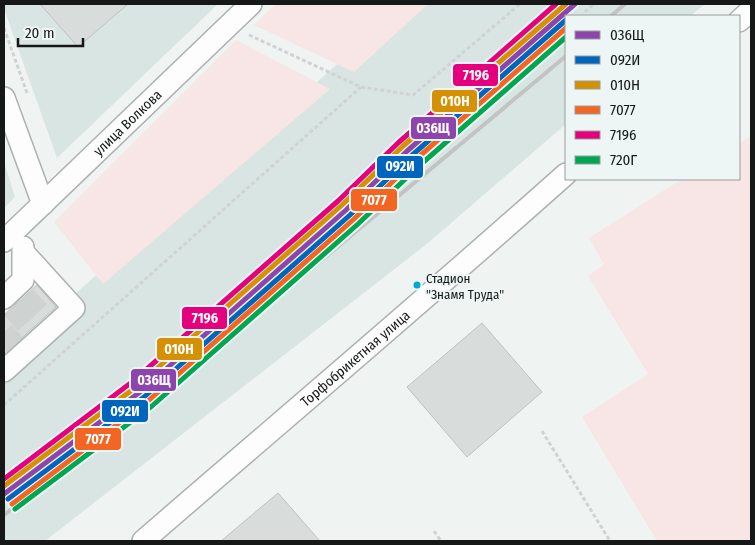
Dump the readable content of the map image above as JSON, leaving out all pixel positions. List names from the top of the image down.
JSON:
{
  "streets": {
    "street": ["улица Волкова", "Торфобрикетная улица"]
  },
  "places": ["Стадион \"Знамя Труда\""],
  "lines": [
    "transit line 036Щ",
    "transit line 010Н",
    "transit line 7196",
    "transit line 092И",
    "transit line 7077",
    "transit line 720Г"
  ],
  "legend": [
    "036Щ",
    "092И",
    "010Н",
    "7077",
    "7196",
    "720Г"
  ],
  "scale_bar": "20 m"
}
